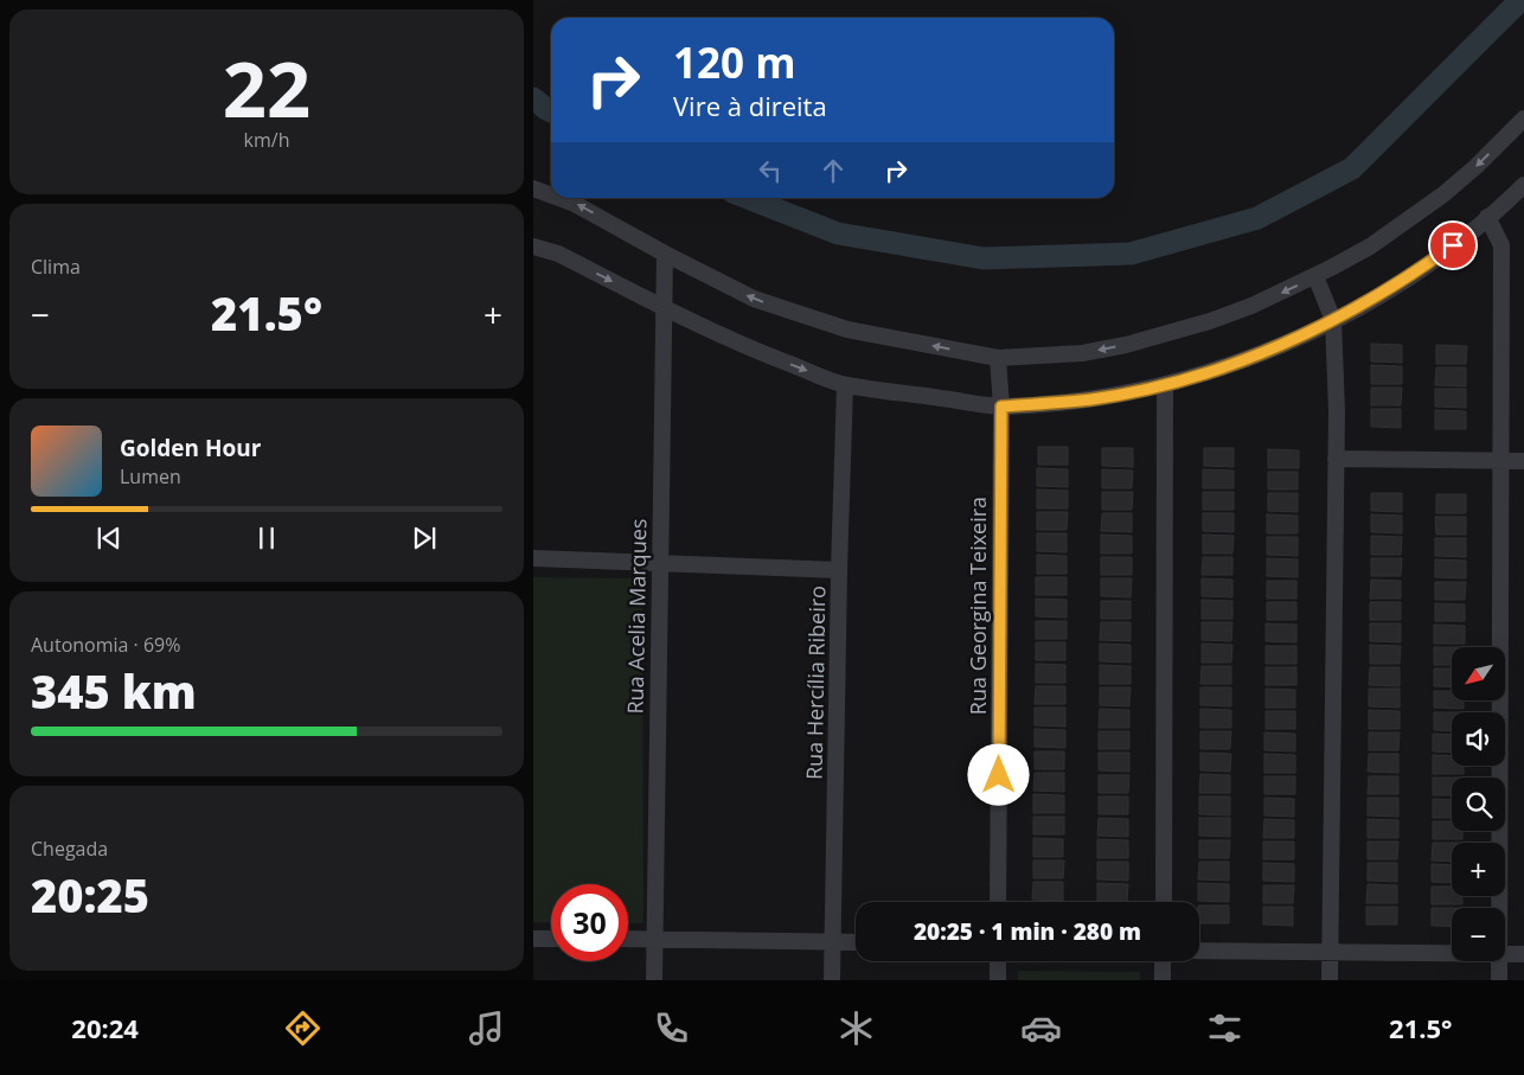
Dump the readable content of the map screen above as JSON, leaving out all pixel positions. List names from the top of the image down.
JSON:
{
  "streets": {
    "street": ["Rua Georgina Teixeira", "Rua Acelia Marques", "Rua Hercília Ribeiro"]
  },
  "north": "bottom left",
  "page": {
    "tile": [
      ["22", "km/h"],
      "Clima",
      ["Autonomia · 69%", "345 km"],
      ["Chegada", "20:25"]
    ],
    "turn": ["120 m", "Vire à direita"],
    "heat": ["−", "21.5°", "+"],
    "song": ["Golden Hour", "Lumen"],
    "map_buttons": ["+", "−"],
    "limit": "30",
    "trip": "20:25 · 1 min · 280 m",
    "tabs": ["20:24", "21.5°"]
  }
}
